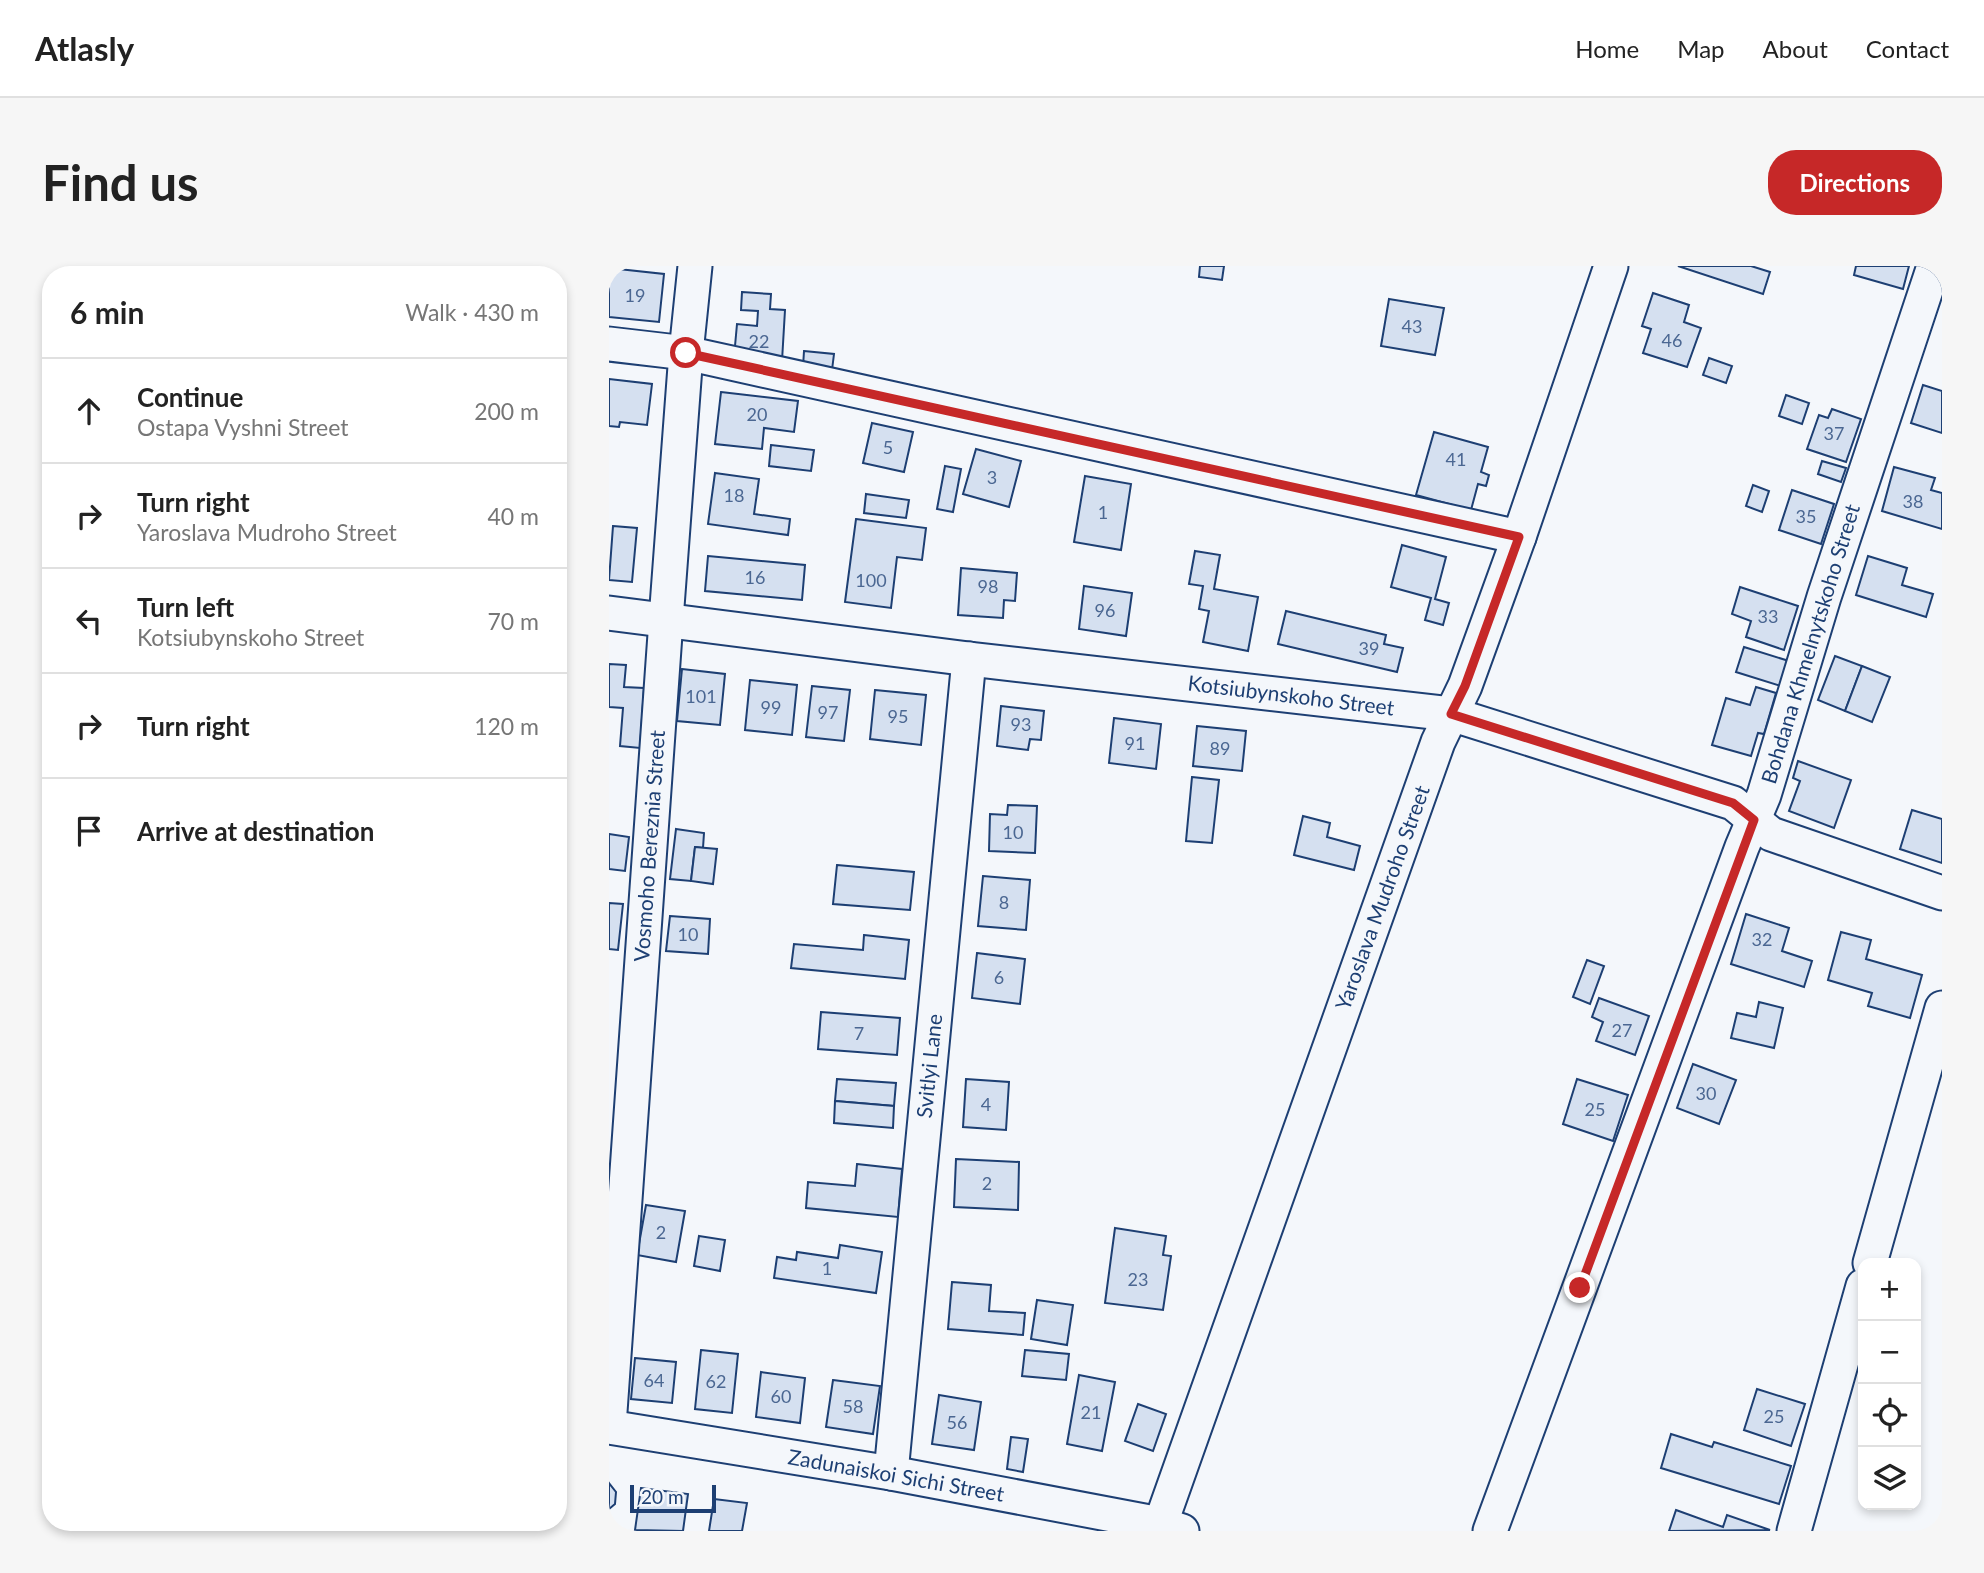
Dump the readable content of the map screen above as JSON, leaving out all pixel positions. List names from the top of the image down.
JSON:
{
  "streets": {
    "street": [
      "Bohdana Khmelnytskoho Street",
      "Kotsiubynskoho Street",
      "Vosmoho Bereznia Street",
      "Yaroslava Mudroho Street",
      "Svitlyi Lane",
      "Zadunaiskoi Sichi Street"
    ]
  },
  "crossings": [
    ["Bohdana Khmelnytskoho Street", "Kotsiubynskoho Street"],
    ["Kotsiubynskoho Street", "Vosmoho Bereznia Street"],
    ["Kotsiubynskoho Street", "Yaroslava Mudroho Street"],
    ["Kotsiubynskoho Street", "Svitlyi Lane"],
    ["Vosmoho Bereznia Street", "Zadunaiskoi Sichi Street"],
    ["Yaroslava Mudroho Street", "Zadunaiskoi Sichi Street"],
    ["Svitlyi Lane", "Zadunaiskoi Sichi Street"]
  ],
  "house_numbers": [
    "19",
    "43",
    "46",
    "22",
    "20",
    "37",
    "5",
    "41",
    "3",
    "18",
    "38",
    "1",
    "35",
    "16",
    "100",
    "98",
    "96",
    "33",
    "39",
    "101",
    "99",
    "97",
    "95",
    "93",
    "91",
    "89",
    "10",
    "8",
    "10",
    "32",
    "6",
    "27",
    "7",
    "30",
    "4",
    "25",
    "2",
    "2",
    "1",
    "23",
    "64",
    "62",
    "60",
    "58",
    "21",
    "25",
    "56"
  ],
  "scale_bar": "20 m",
  "page": {
    "header": "Atlasly",
    "nav": [
      "Home",
      "Map",
      "About",
      "Contact"
    ],
    "buttons": "Directions",
    "title": "Find us",
    "heading": ["6 min", "Walk · 430 m"],
    "list": [
      ["Continue", "Ostapa Vyshni Street", "200 m"],
      ["Turn right", "Yaroslava Mudroho Street", "40 m"],
      ["Turn left", "Kotsiubynskoho Street", "70 m"],
      ["Turn right", "120 m"],
      "Arrive at destination"
    ],
    "map_buttons": ["+", "−"],
    "scale": "20 m"
  }
}
